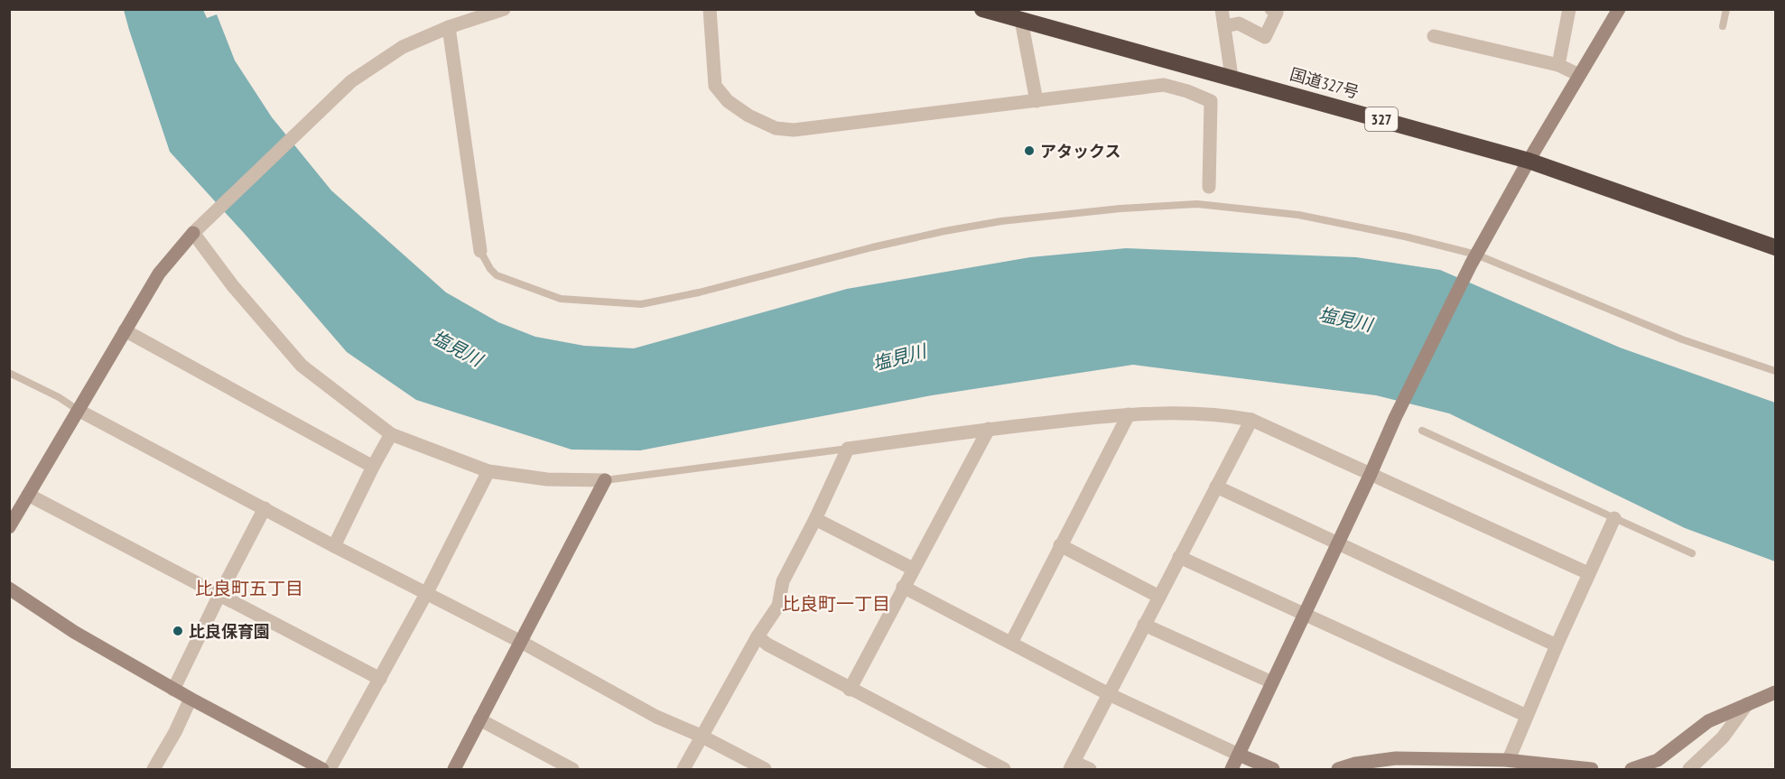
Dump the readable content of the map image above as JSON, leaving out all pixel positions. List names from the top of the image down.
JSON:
{
  "streets": {
    "highway": ["国道327号", "327"]
  },
  "districts": ["比良町五丁目", "比良町一丁目"],
  "water": ["塩見川"],
  "places": ["アタックス", "比良保育園"]
}
